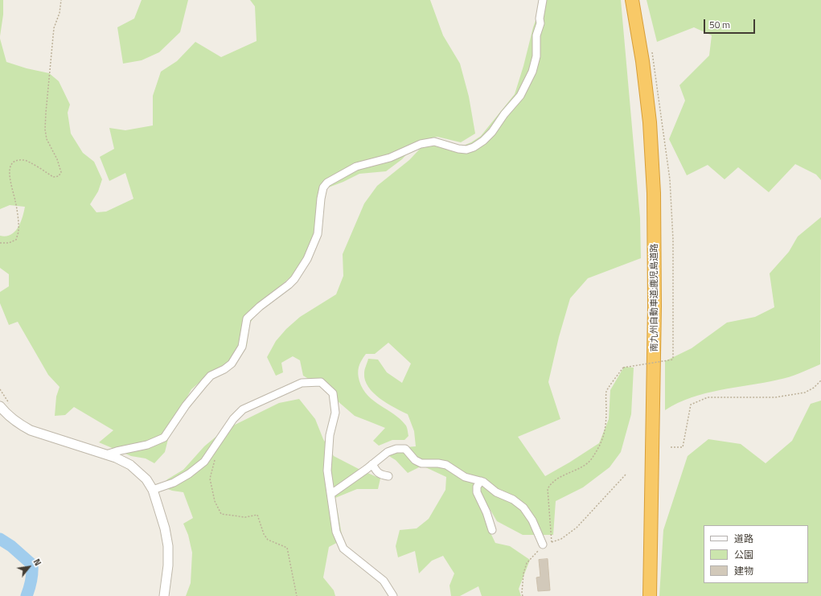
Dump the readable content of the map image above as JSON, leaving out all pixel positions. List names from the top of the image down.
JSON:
{
  "streets": {
    "highway": ["南九州自動車道;鹿児島道路"]
  },
  "legend": ["道路", "公園", "建物"],
  "scale_bar": "50 m",
  "north": "top right"
}
